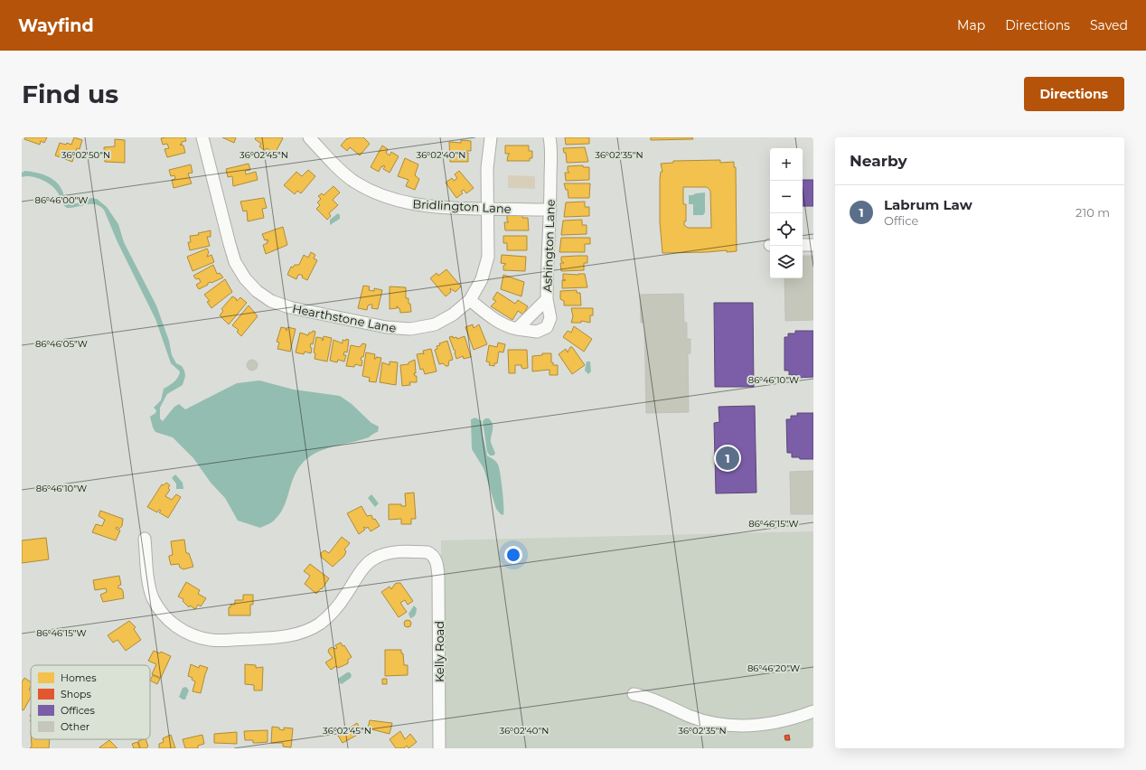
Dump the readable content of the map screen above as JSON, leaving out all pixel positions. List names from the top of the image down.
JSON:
{
  "streets": {
    "street": [
      "Bridlington Lane",
      "Ashington Lane",
      "Hearthstone Lane",
      "Kelly Road"
    ]
  },
  "crossings": [
    ["Bridlington Lane", "Ashington Lane"],
    ["Bridlington Lane", "Hearthstone Lane"]
  ],
  "legend": [
    "Homes",
    "Shops",
    "Offices",
    "Other"
  ],
  "page": {
    "header": "Wayfind",
    "nav": ["Map", "Directions", "Saved"],
    "buttons": "Directions",
    "title": "Find us",
    "heading": "Nearby",
    "map_buttons": ["+", "−"],
    "list": [
      {
        "mark": "1",
        "name": "Labrum Law",
        "note": "Office",
        "value": "210 m"
      }
    ],
    "pins": "1"
  },
  "coordinates": [
    "36°02'50\"N",
    "36°02'45\"N",
    "36°02'40\"N",
    "36°02'35\"N",
    "86°46'00\"W",
    "86°46'05\"W",
    "86°46'10\"W",
    "86°46'15\"W",
    "86°46'20\"W"
  ]
}
